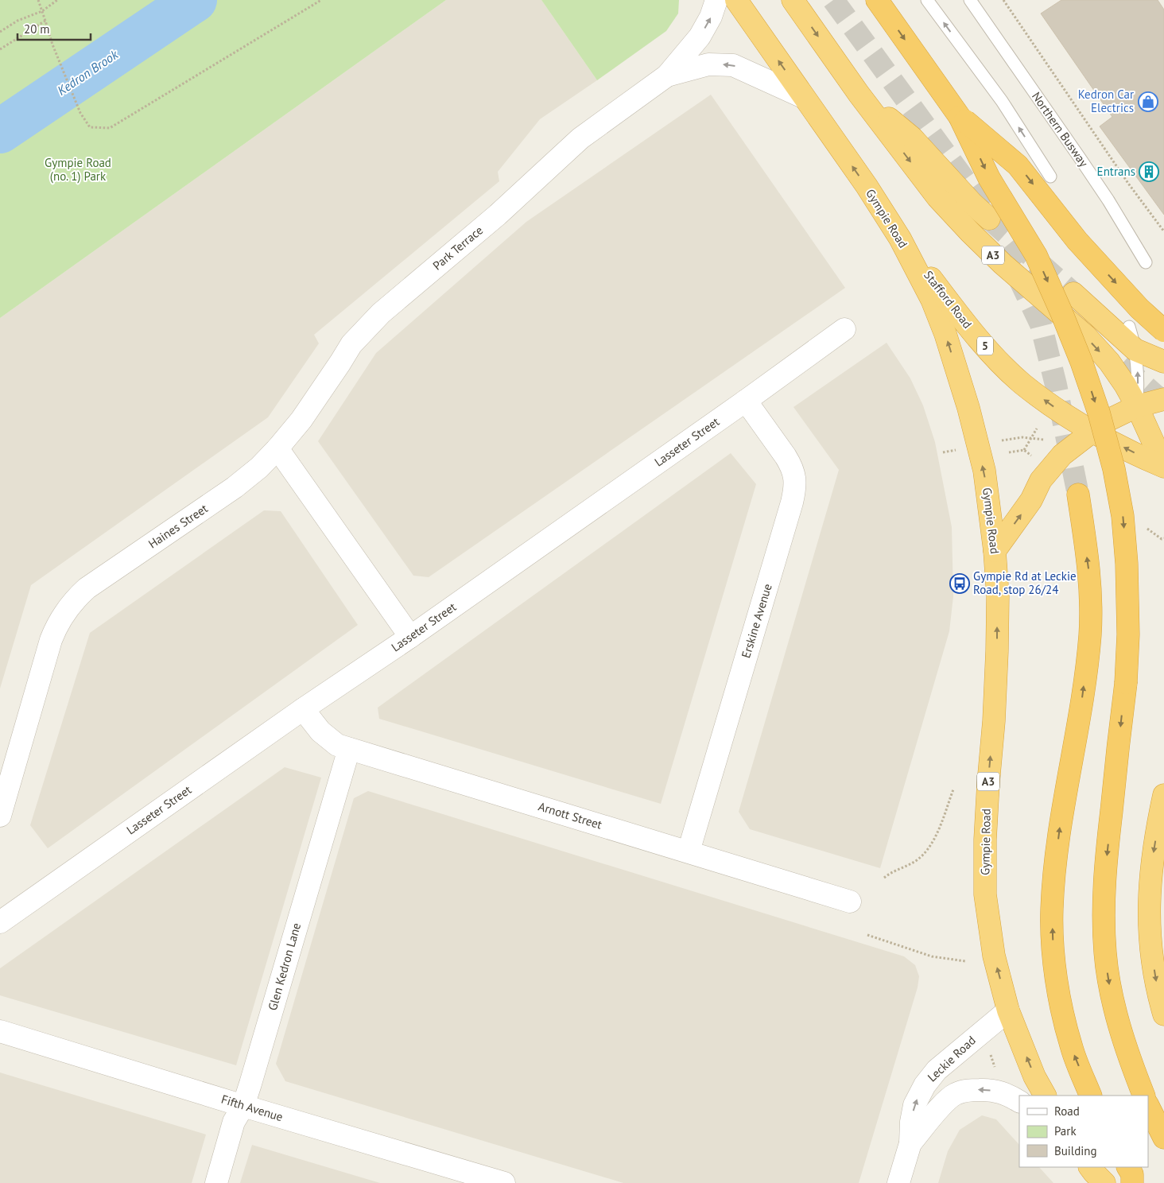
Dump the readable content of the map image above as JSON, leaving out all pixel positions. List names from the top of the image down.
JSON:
{
  "streets": {
    "highway": [
      "Gympie Road",
      "A3",
      "Stafford Road",
      "5"
    ],
    "street": [
      "Park Terrace",
      "Lasseter Street",
      "Haines Street",
      "Erskine Avenue",
      "Arnott Street",
      "Glen Kedron Lane",
      "Leckie Road",
      "Fifth Avenue"
    ],
    "lane": ["Northern Busway"]
  },
  "crossings": [
    ["Gympie Road", "Park Terrace"],
    ["Gympie Road", "Stafford Road"],
    ["Gympie Road", "Leckie Road"],
    ["Park Terrace", "Haines Street"],
    ["A3", "Stafford Road"],
    ["Lasseter Street", "Erskine Avenue"],
    ["Lasseter Street", "Arnott Street"],
    ["Erskine Avenue", "Arnott Street"],
    ["Arnott Street", "Glen Kedron Lane"],
    ["Glen Kedron Lane", "Fifth Avenue"]
  ],
  "water": ["Kedron Brook"],
  "parks": ["Gympie Road (no. 1) Park"],
  "places": {
    "shop": ["Kedron Car Electrics"],
    "building": ["Entrans"],
    "bus stop": ["Gympie Rd at Leckie Road, stop 26/24"]
  },
  "legend": ["Road", "Park", "Building"],
  "scale_bar": "20 m"
}
